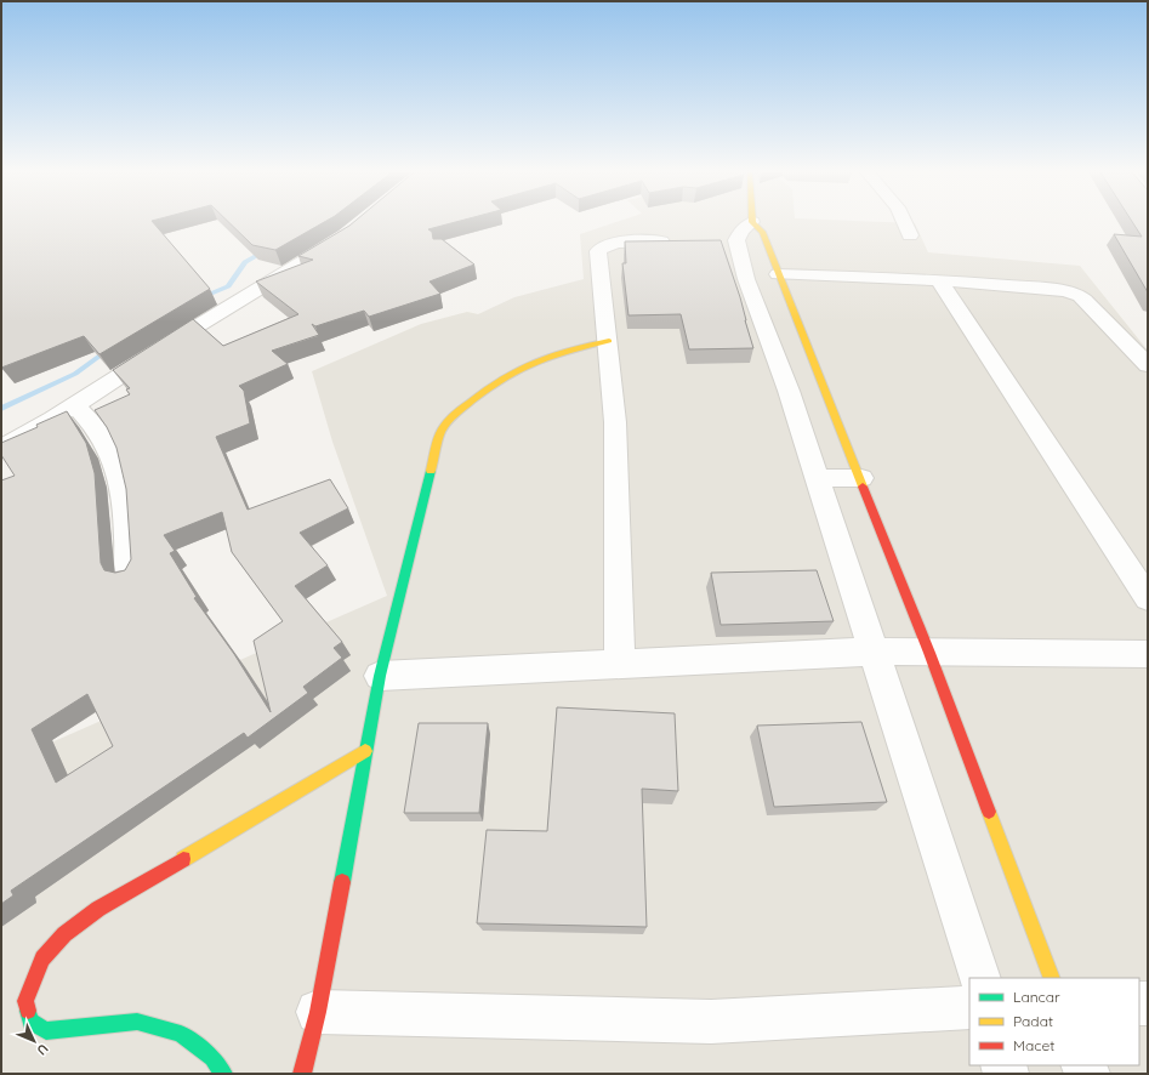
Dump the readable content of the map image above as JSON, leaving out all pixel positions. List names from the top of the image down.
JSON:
{
  "legend": ["Lancar", "Padat", "Macet"],
  "north": "bottom right"
}
